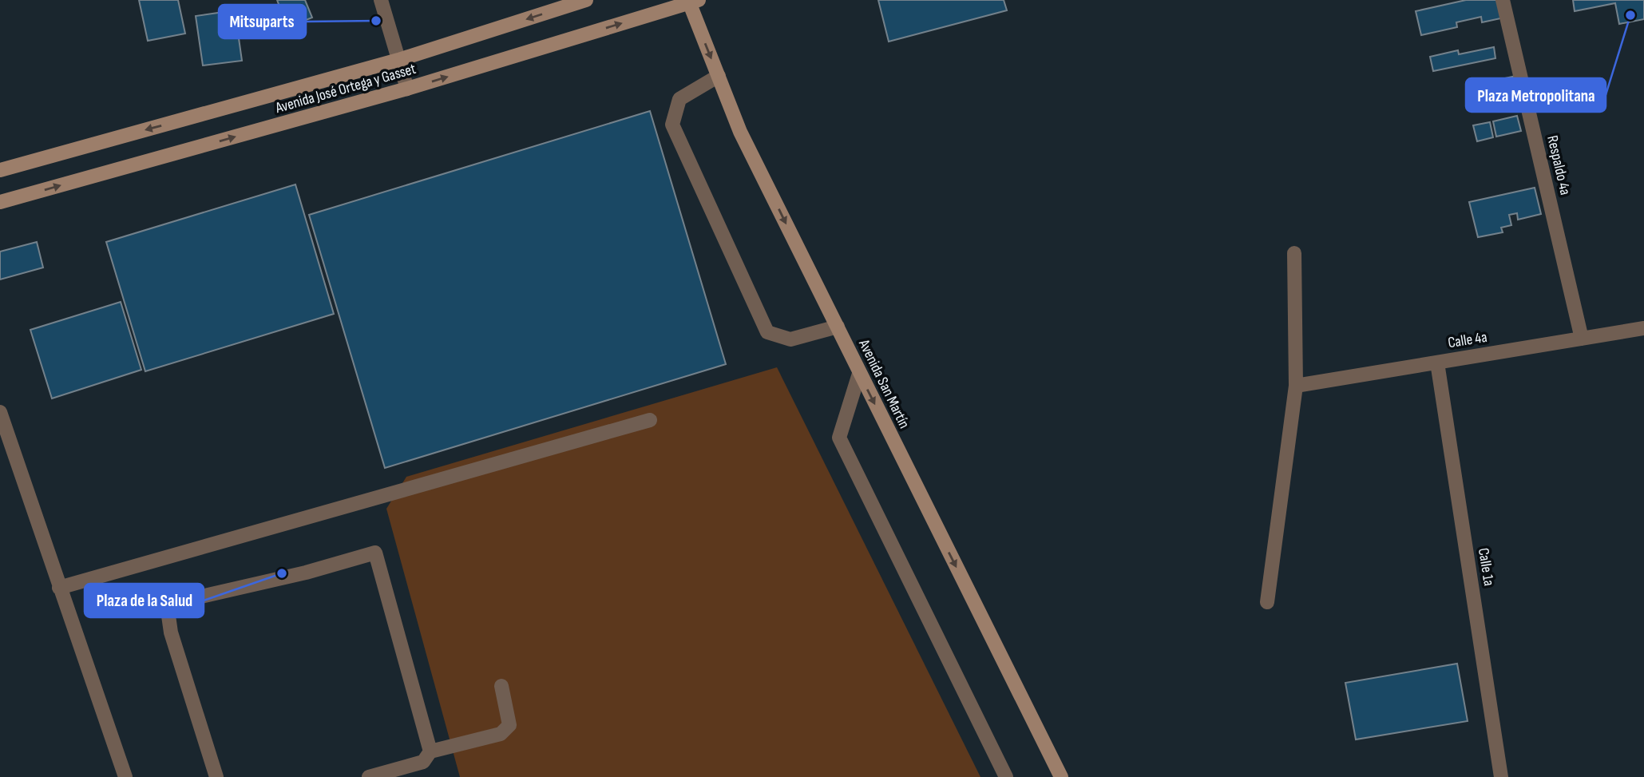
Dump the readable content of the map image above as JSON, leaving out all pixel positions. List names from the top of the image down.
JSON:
{
  "streets": {
    "main road": ["Avenida José Ortega y Gasset", "Avenida San Martín"],
    "street": ["Respaldo 4a", "Calle 4a", "Calle 1a"]
  },
  "crossings": [
    ["Avenida José Ortega y Gasset", "Avenida San Martín"],
    ["Respaldo 4a", "Calle 4a"],
    ["Calle 4a", "Calle 1a"]
  ],
  "one_way": ["Avenida San Martín"],
  "places": ["Plaza Metropolitana", "Mitsuparts", "Plaza de la Salud"]
}
